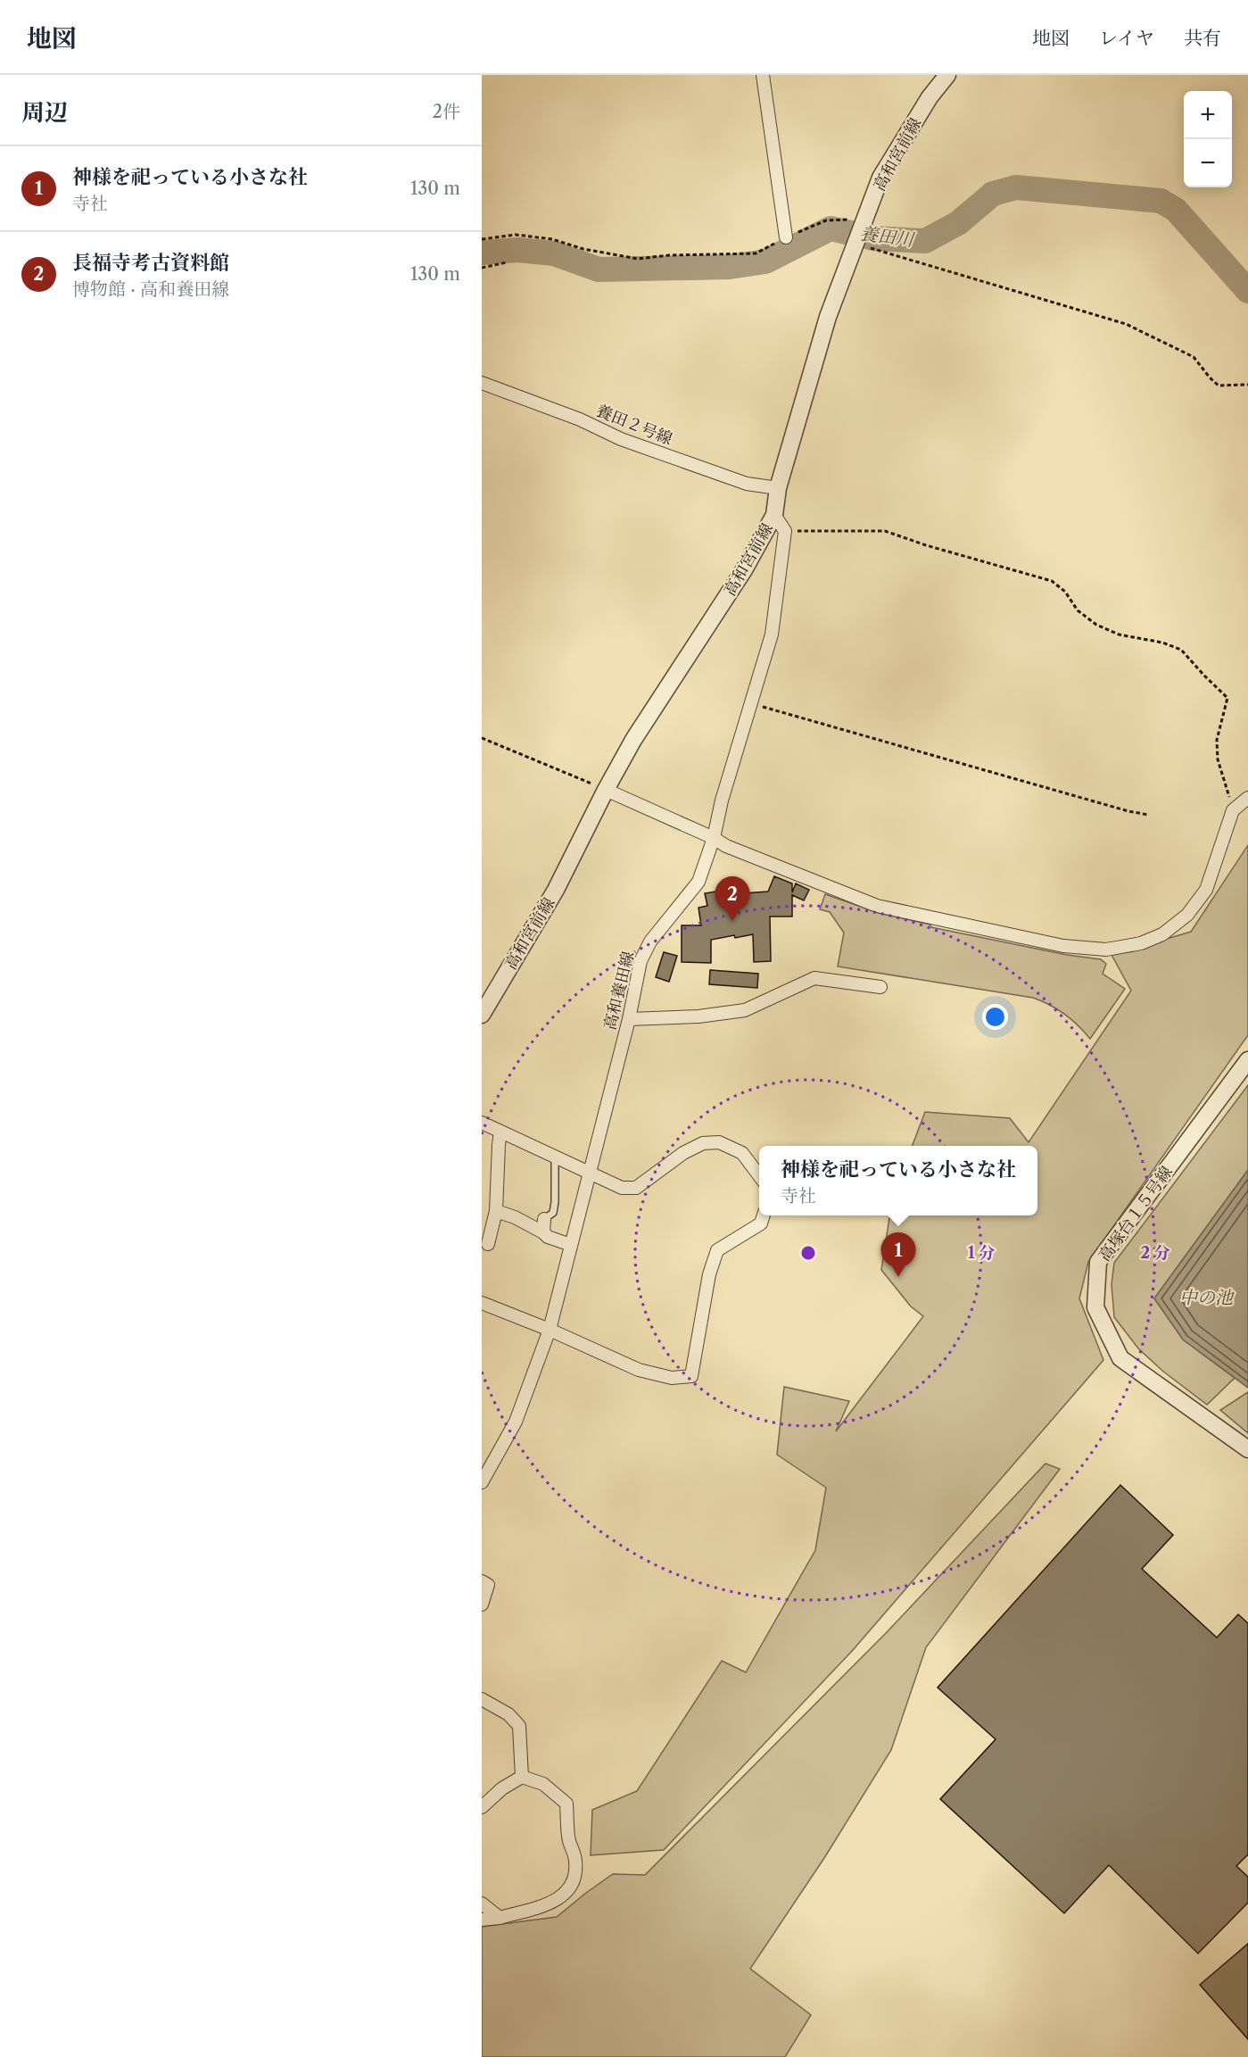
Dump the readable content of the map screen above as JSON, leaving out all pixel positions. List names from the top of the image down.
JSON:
{
  "streets": {
    "street": [
      "高和宮前線",
      "養田２号線",
      "高和養田線",
      "高塚台１５号線"
    ]
  },
  "crossings": [
    ["高和宮前線", "養田２号線"]
  ],
  "water": ["養田川", "中の池"],
  "page": {
    "header": "地図",
    "nav": ["地図", "レイヤ", "共有"],
    "heading": ["周辺", "2件"],
    "map_buttons": ["+", "−"],
    "list": [
      {
        "mark": "1",
        "name": "神様を祀っている小さな社",
        "note": "寺社",
        "value": "130 m"
      },
      {
        "mark": "2",
        "name": "長福寺考古資料館",
        "note": "博物館 · 高和養田線",
        "value": "130 m"
      }
    ],
    "pins": ["2", "1"],
    "popup": ["神様を祀っている小さな社", "寺社"]
  },
  "rings": ["1 分", "2 分"]
}
